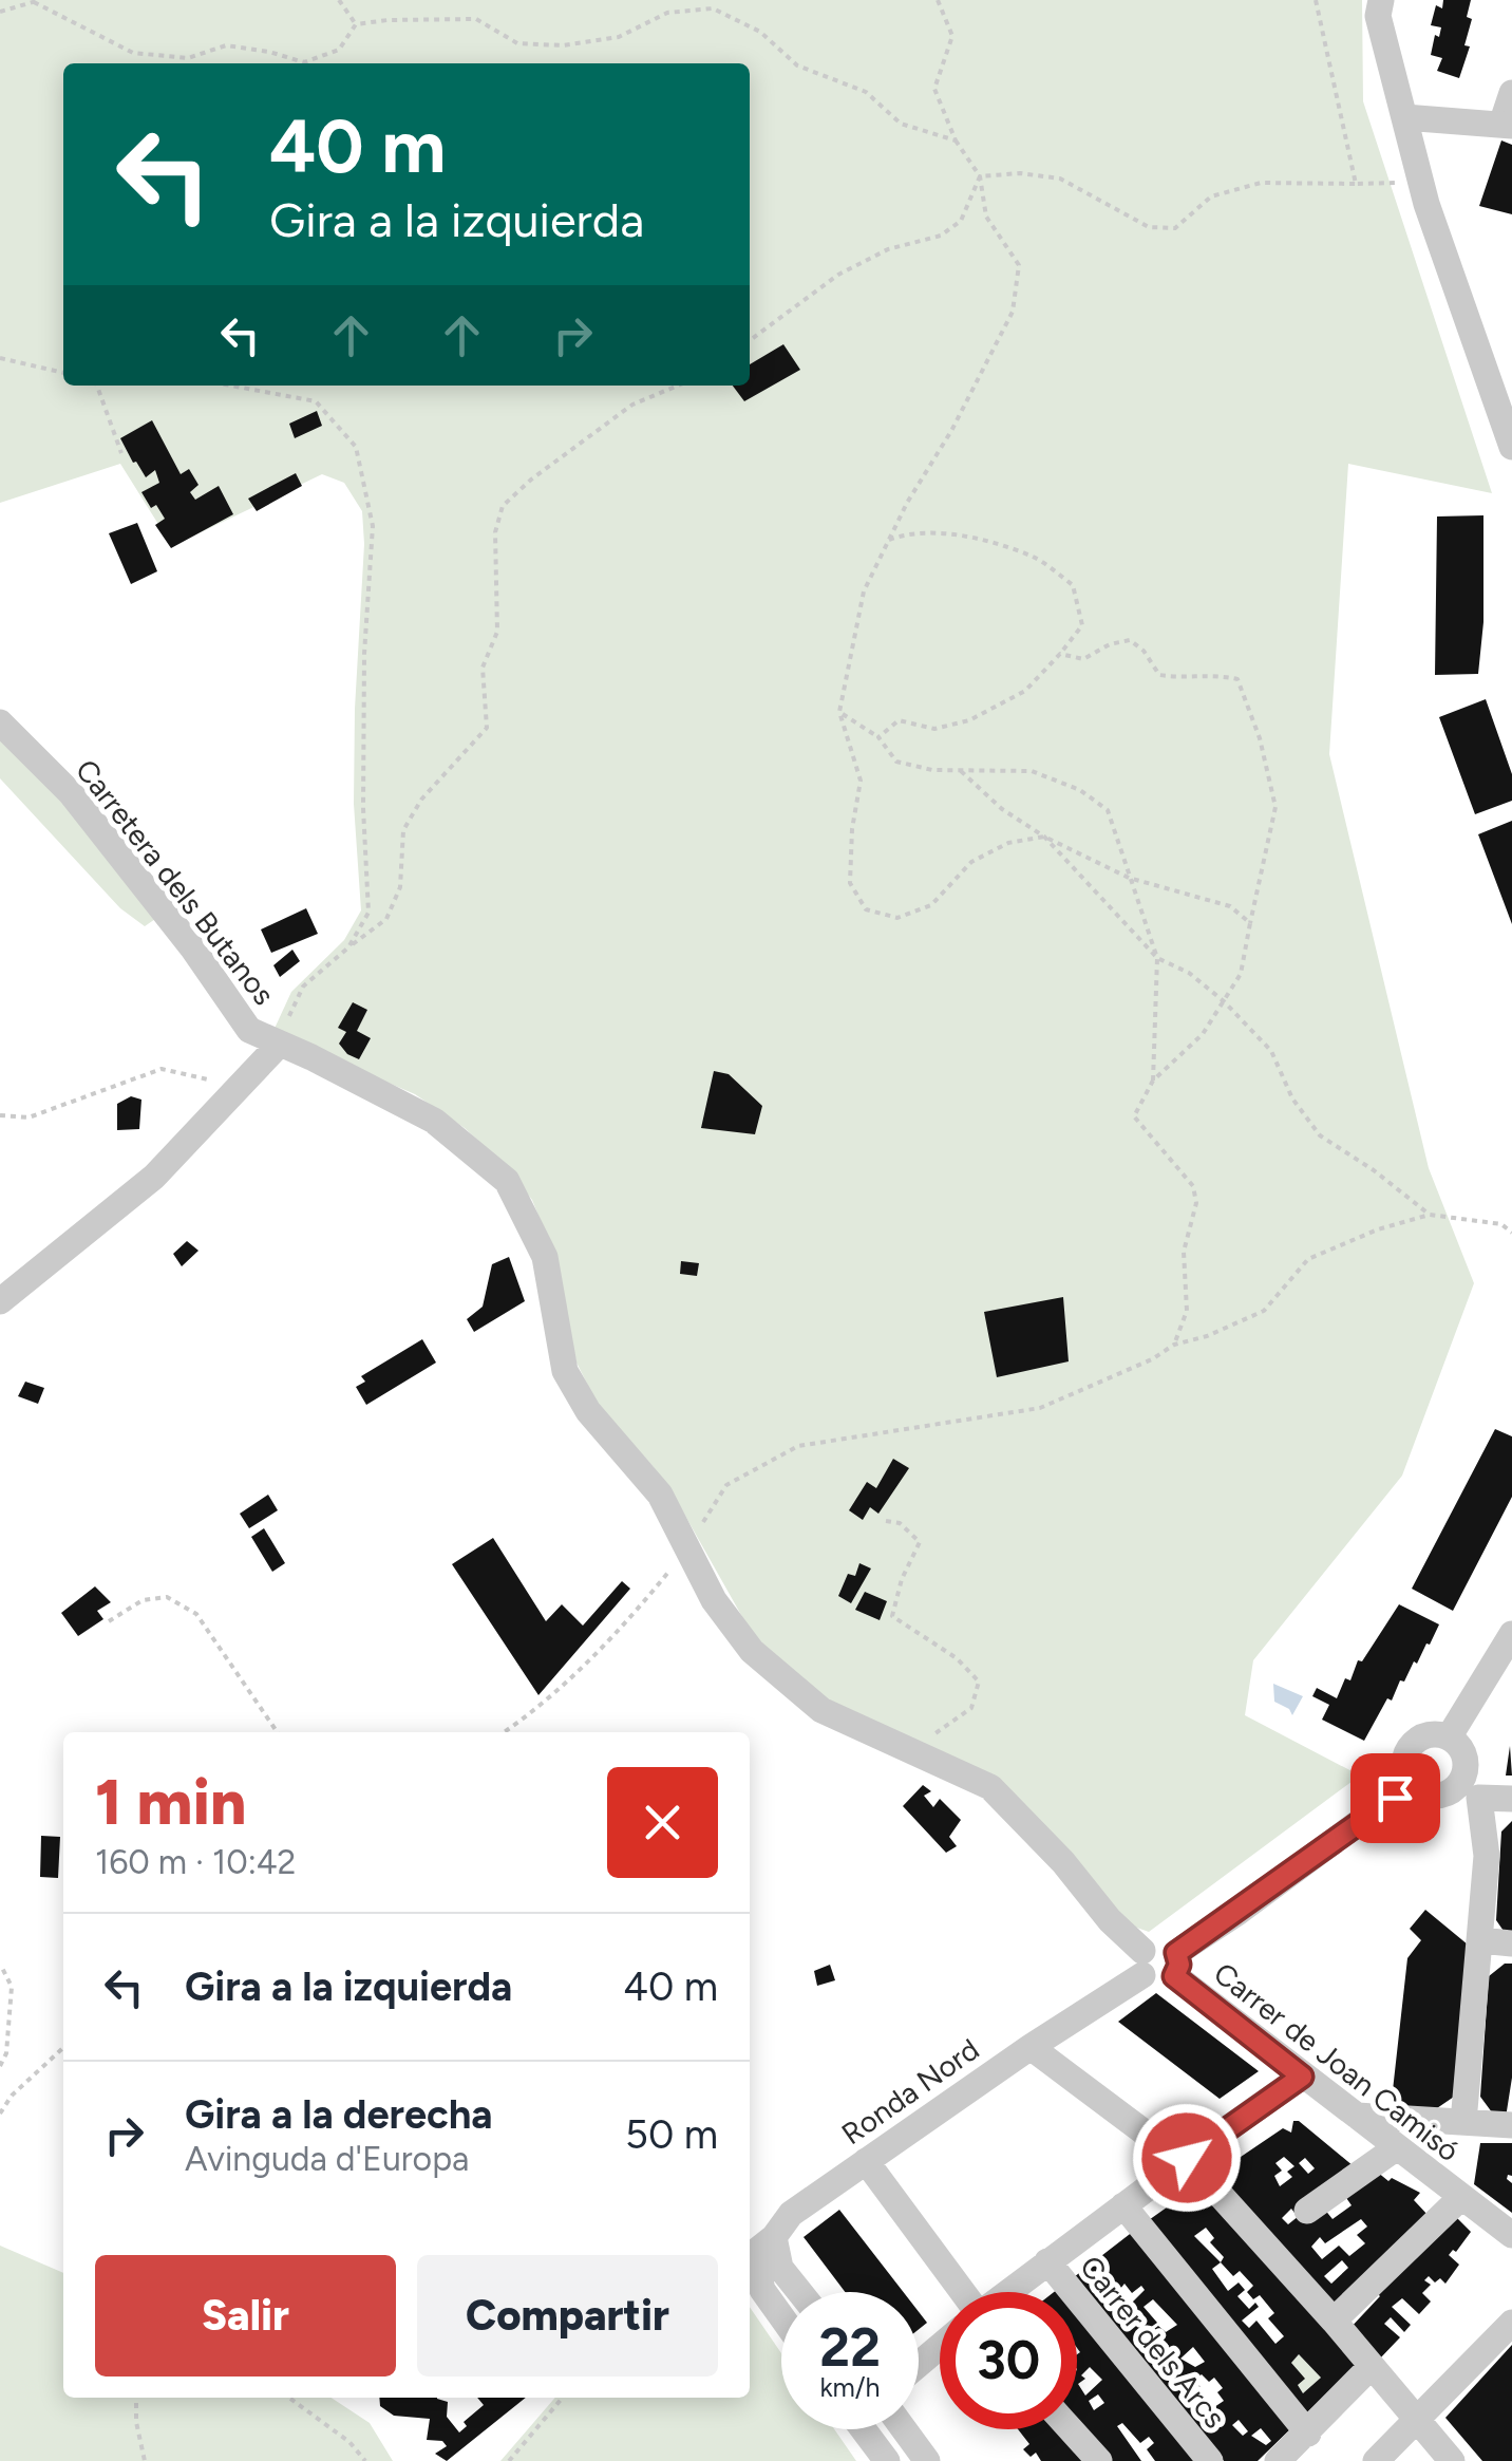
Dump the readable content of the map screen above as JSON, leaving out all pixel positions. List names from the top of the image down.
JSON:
{
  "streets": {
    "street": [
      "Carretera dels Butanos",
      "Carrer de Joan Camisó",
      "Ronda Nord",
      "Carrer dels Arcs"
    ]
  },
  "crossings": [
    ["Carretera dels Butanos", "Ronda Nord"]
  ],
  "page": {
    "turn": ["40 m", "Gira a la izquierda"],
    "heading": ["1 min", "160 m · 10:42"],
    "list": [
      {
        "name": "Gira a la izquierda",
        "value": "40 m"
      },
      {
        "name": "Gira a la derecha",
        "note": "Avinguda d'Europa",
        "value": "50 m"
      }
    ],
    "buttons": ["Salir", "Compartir"],
    "speed": "22 km/h",
    "limit": "30"
  }
}
